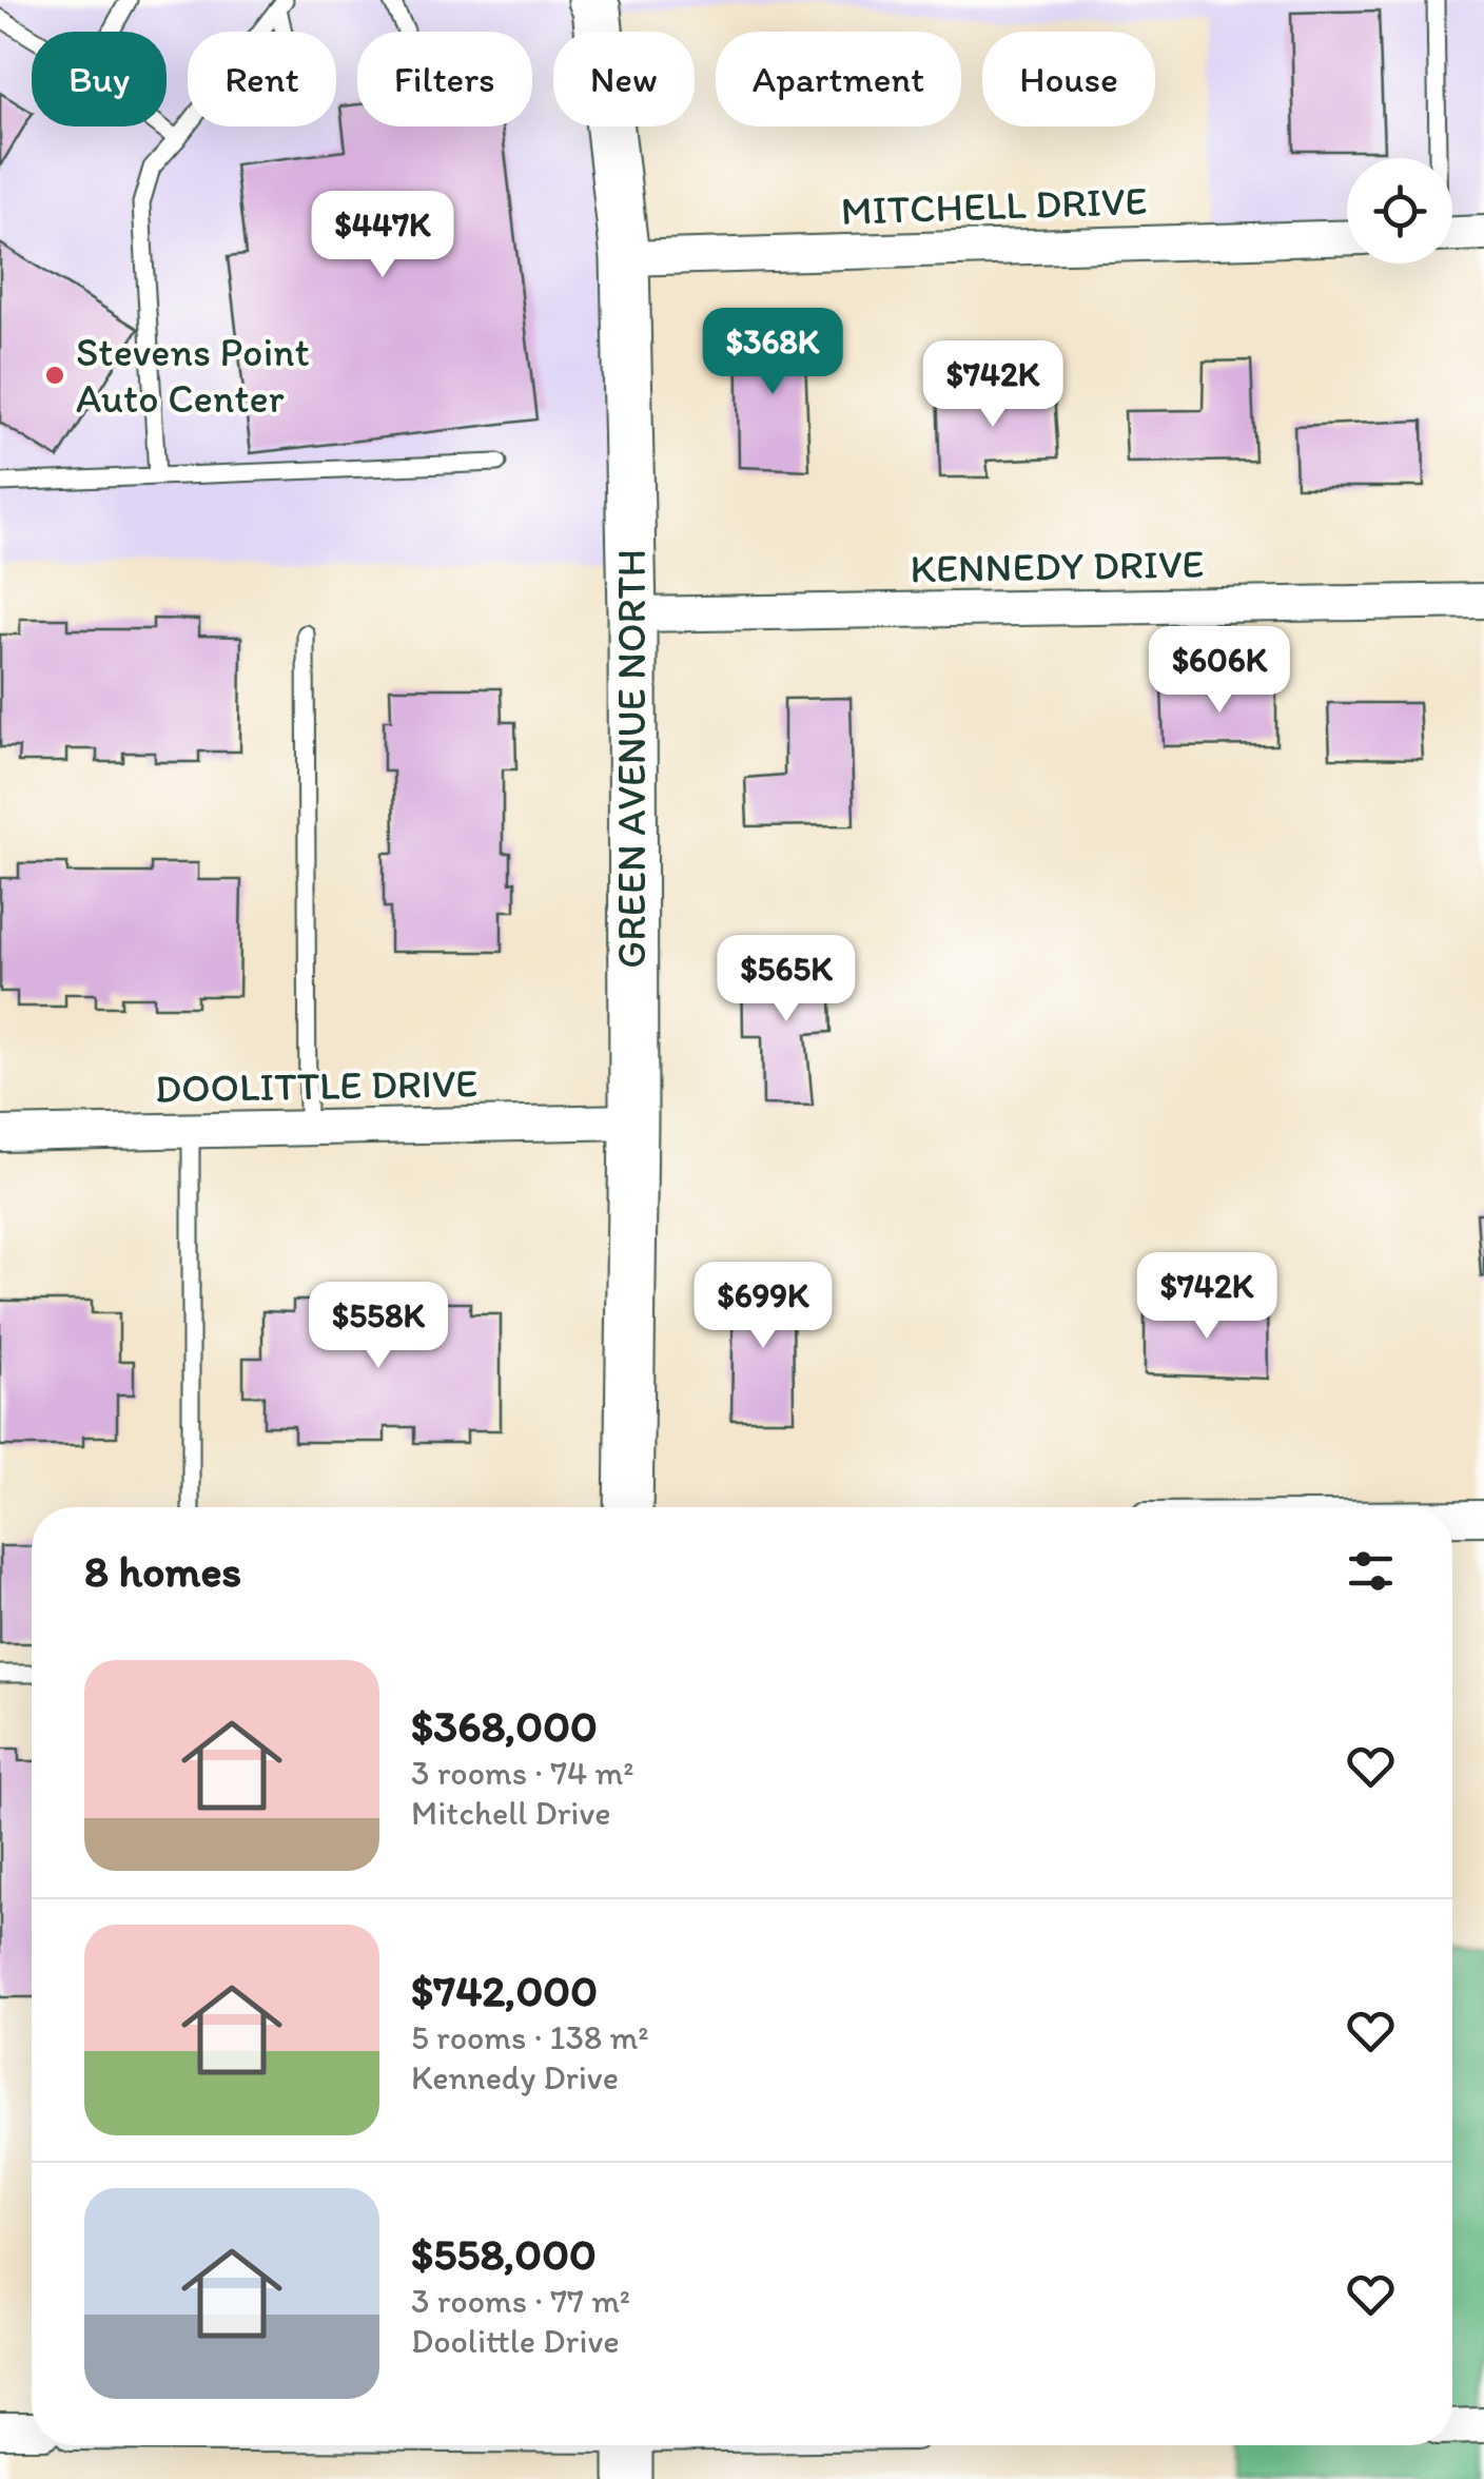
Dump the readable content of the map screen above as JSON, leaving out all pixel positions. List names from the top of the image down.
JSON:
{
  "streets": {
    "street": [
      "MITCHELL DRIVE",
      "KENNEDY DRIVE",
      "GREEN AVENUE NORTH",
      "DOOLITTLE DRIVE"
    ]
  },
  "crossings": [
    ["MITCHELL DRIVE", "GREEN AVENUE NORTH"],
    ["KENNEDY DRIVE", "GREEN AVENUE NORTH"],
    ["GREEN AVENUE NORTH", "DOOLITTLE DRIVE"]
  ],
  "places": ["Stevens Point Auto Center"],
  "page": {
    "chip": [
      "Buy",
      "Rent",
      "Filters",
      "New",
      "Apartment",
      "House"
    ],
    "price": [
      "$447K",
      "$368K",
      "$742K",
      "$606K",
      "$565K",
      "$742K",
      "$699K",
      "$558K"
    ],
    "heading": "8 homes",
    "list": [
      {
        "name": "$368,000",
        "note": "3 rooms · 74 m² · Mitchell Drive"
      },
      {
        "name": "$742,000",
        "note": "5 rooms · 138 m² · Kennedy Drive"
      },
      {
        "name": "$558,000",
        "note": "3 rooms · 77 m² · Doolittle Drive"
      }
    ]
  }
}
